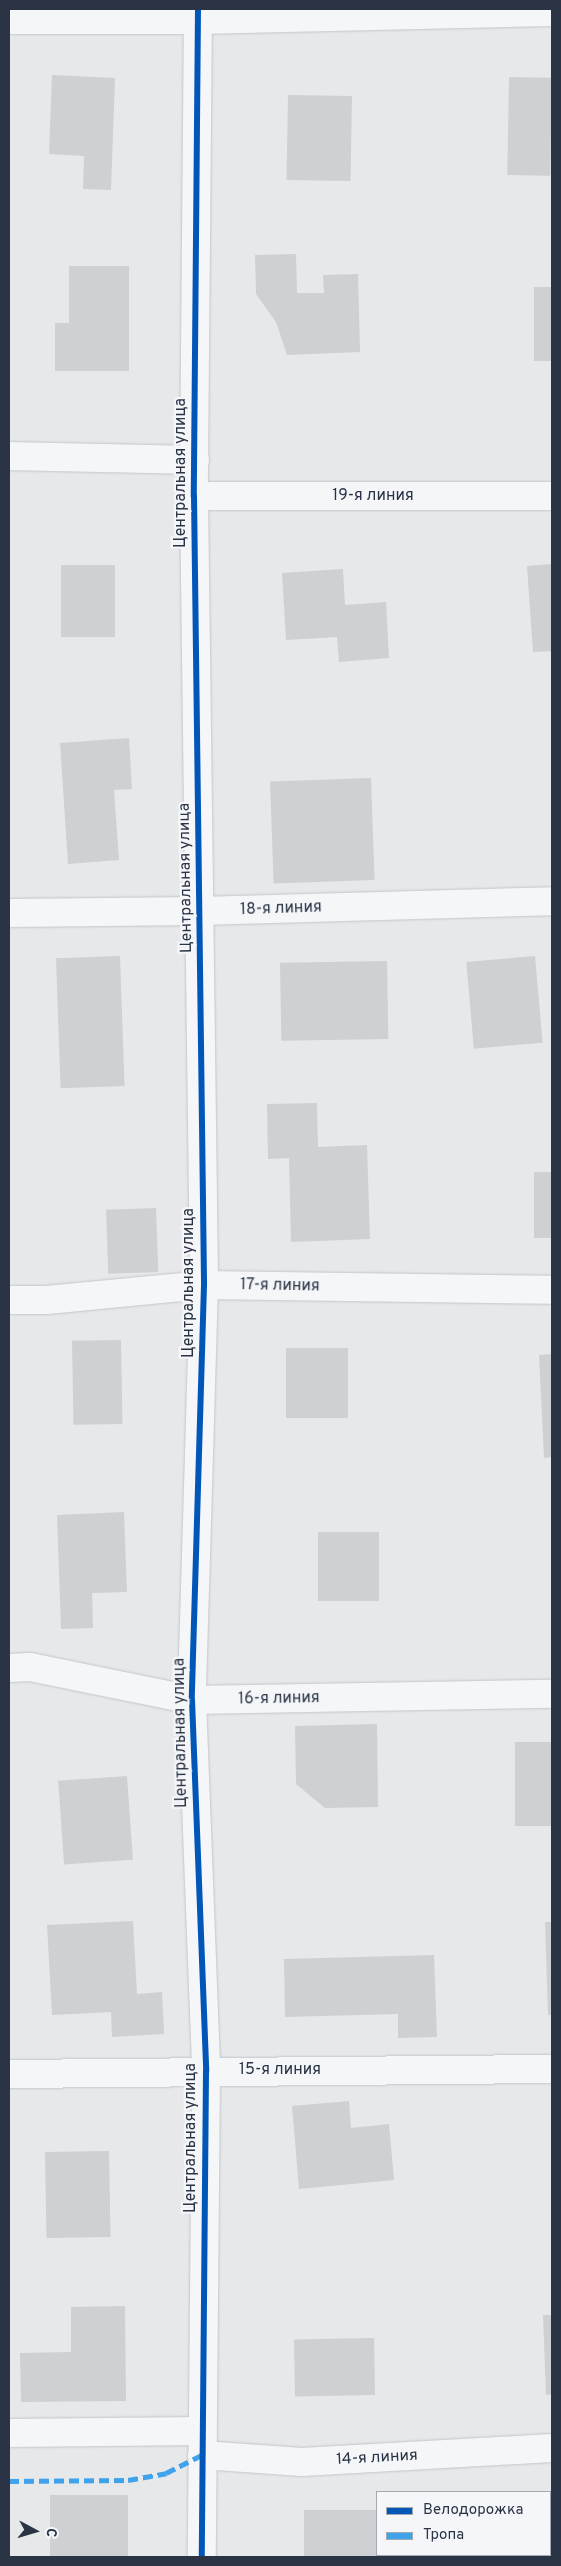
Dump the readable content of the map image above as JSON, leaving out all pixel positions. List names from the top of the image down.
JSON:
{
  "streets": {
    "street": [
      "Центральная улица",
      "19-я линия",
      "18-я линия",
      "17-я линия",
      "16-я линия",
      "15-я линия",
      "14-я линия"
    ]
  },
  "crossings": [
    ["Центральная улица", "19-я линия"],
    ["Центральная улица", "18-я линия"],
    ["Центральная улица", "17-я линия"],
    ["Центральная улица", "16-я линия"],
    ["Центральная улица", "15-я линия"],
    ["Центральная улица", "14-я линия"]
  ],
  "legend": ["Велодорожка", "Тропа"],
  "north": "right"
}
